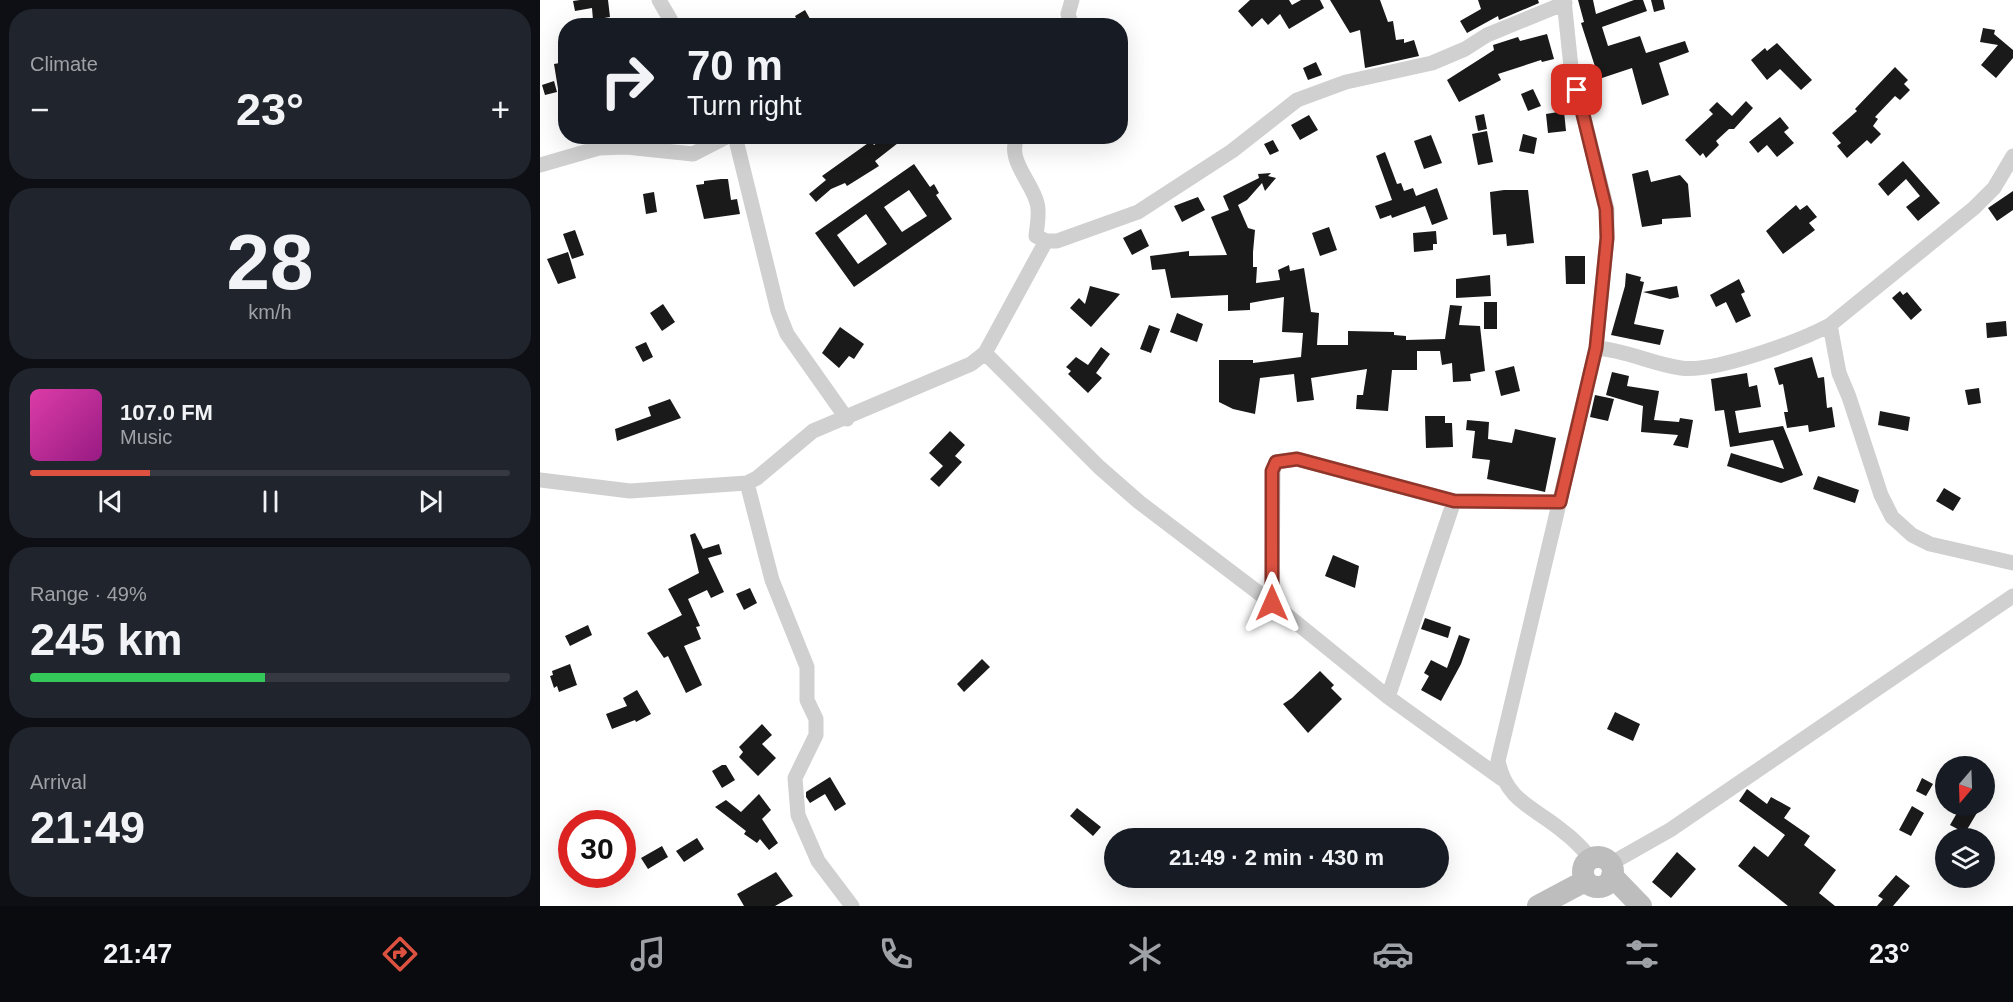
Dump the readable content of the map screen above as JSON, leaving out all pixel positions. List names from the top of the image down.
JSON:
{
  "north": "bottom",
  "page": {
    "tile": [
      "Climate",
      ["28", "km/h"],
      ["Range · 49%", "245 km"],
      ["Arrival", "21:49"]
    ],
    "turn": ["70 m", "Turn right"],
    "heat": ["−", "23°", "+"],
    "song": ["107.0 FM", "Music"],
    "limit": "30",
    "trip": "21:49 · 2 min · 430 m",
    "tabs": ["21:47", "23°"]
  }
}
